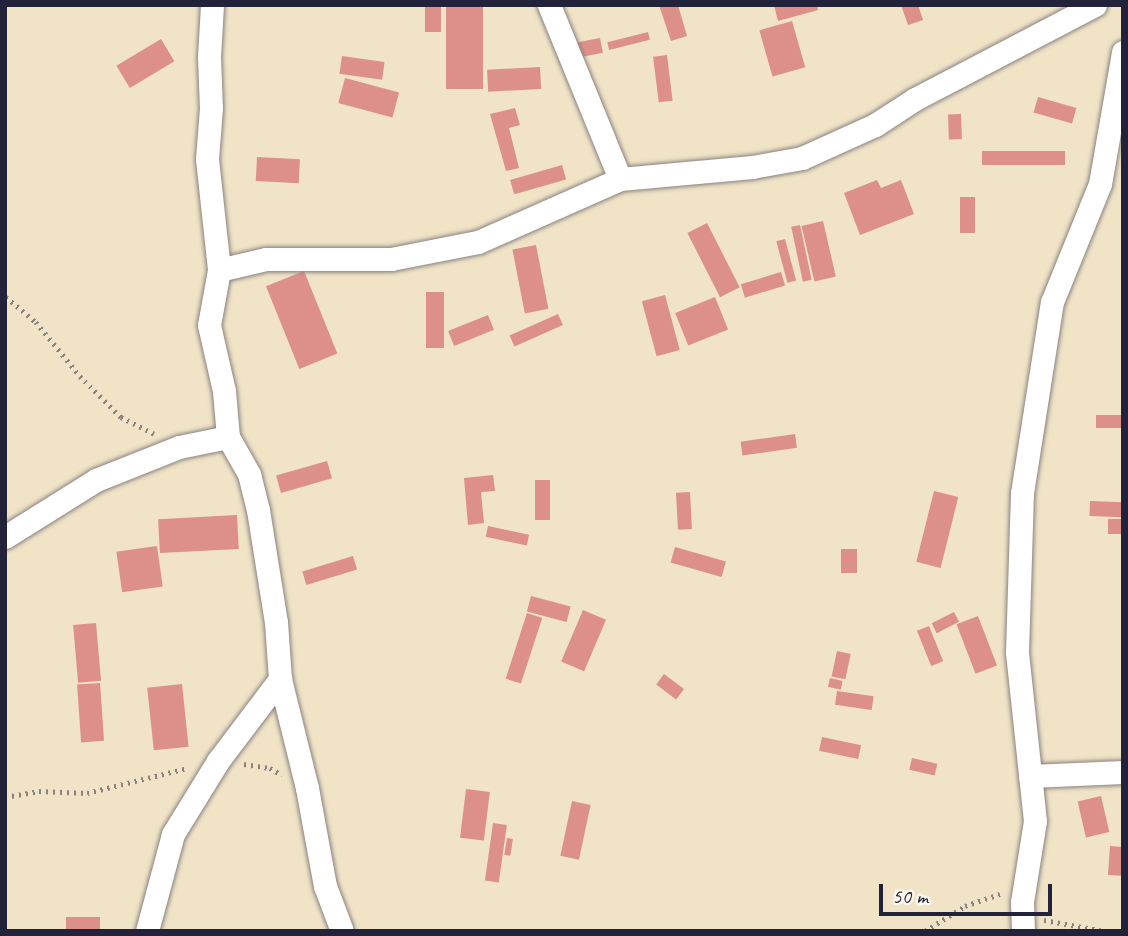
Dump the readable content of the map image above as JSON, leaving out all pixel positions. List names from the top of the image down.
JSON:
{
  "scale_bar": "50 m"
}
